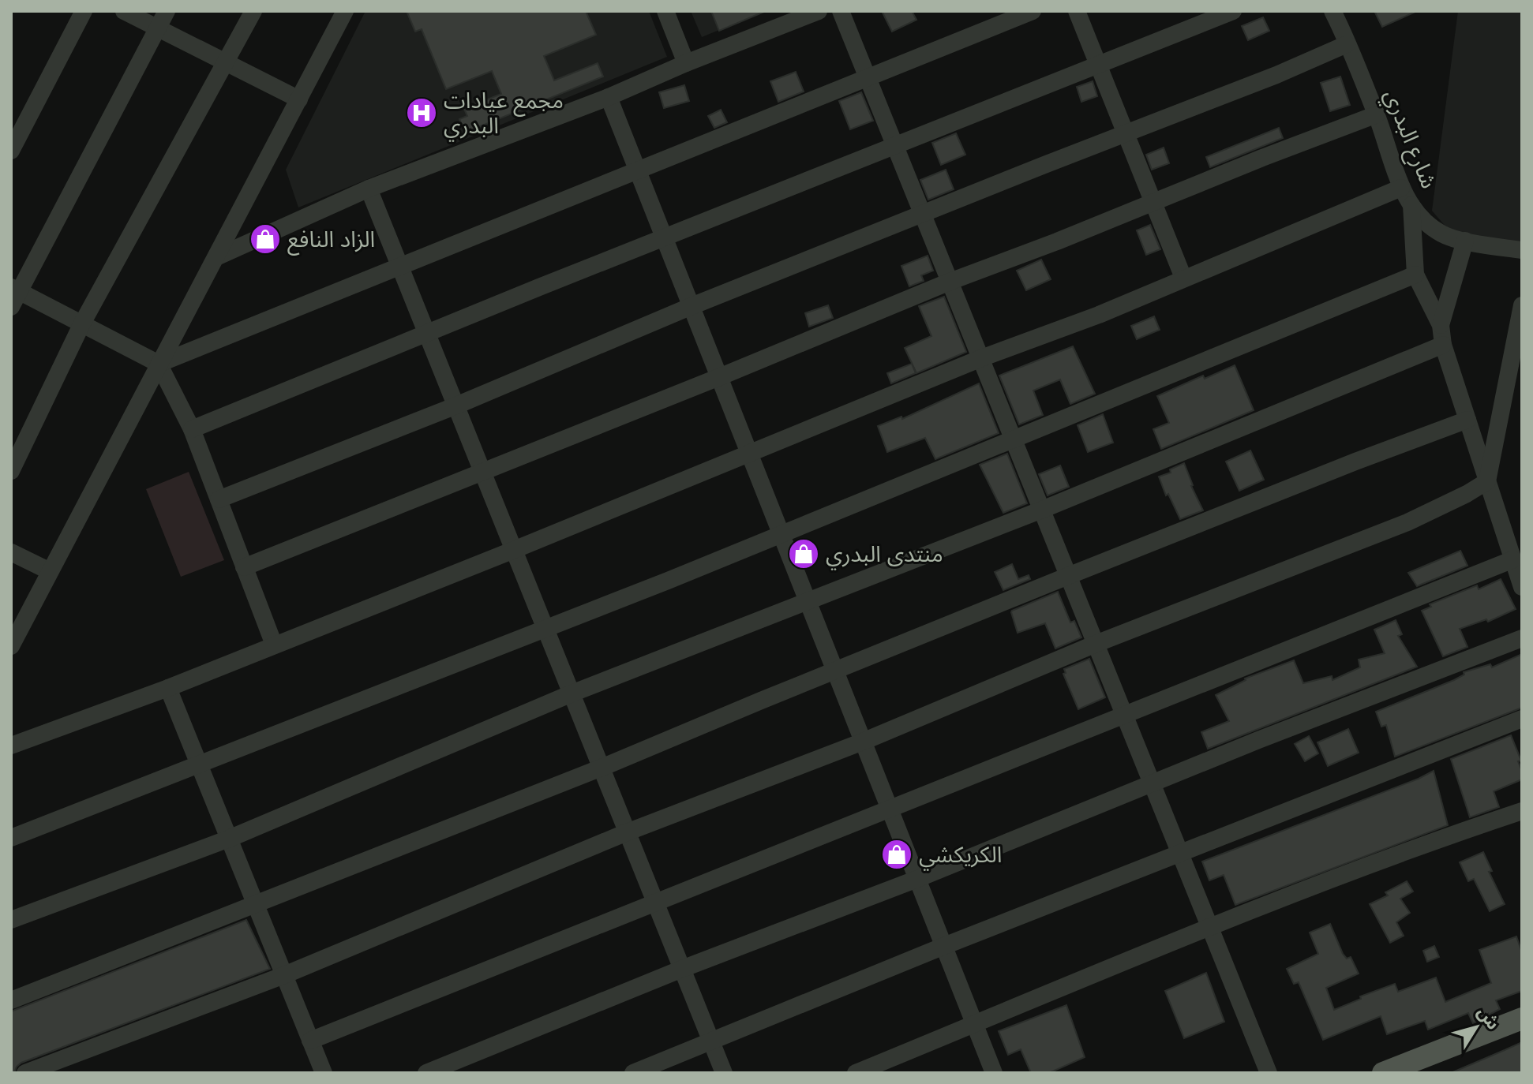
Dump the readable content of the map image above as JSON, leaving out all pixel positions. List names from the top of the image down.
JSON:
{
  "streets": {
    "street": ["شارع البدري"]
  },
  "places": {
    "hospital": ["مجمع عيادات البدري"],
    "shop": ["الزاد النافع", "منتدى البدري", "الكريكشي"]
  },
  "north": "top right"
}
